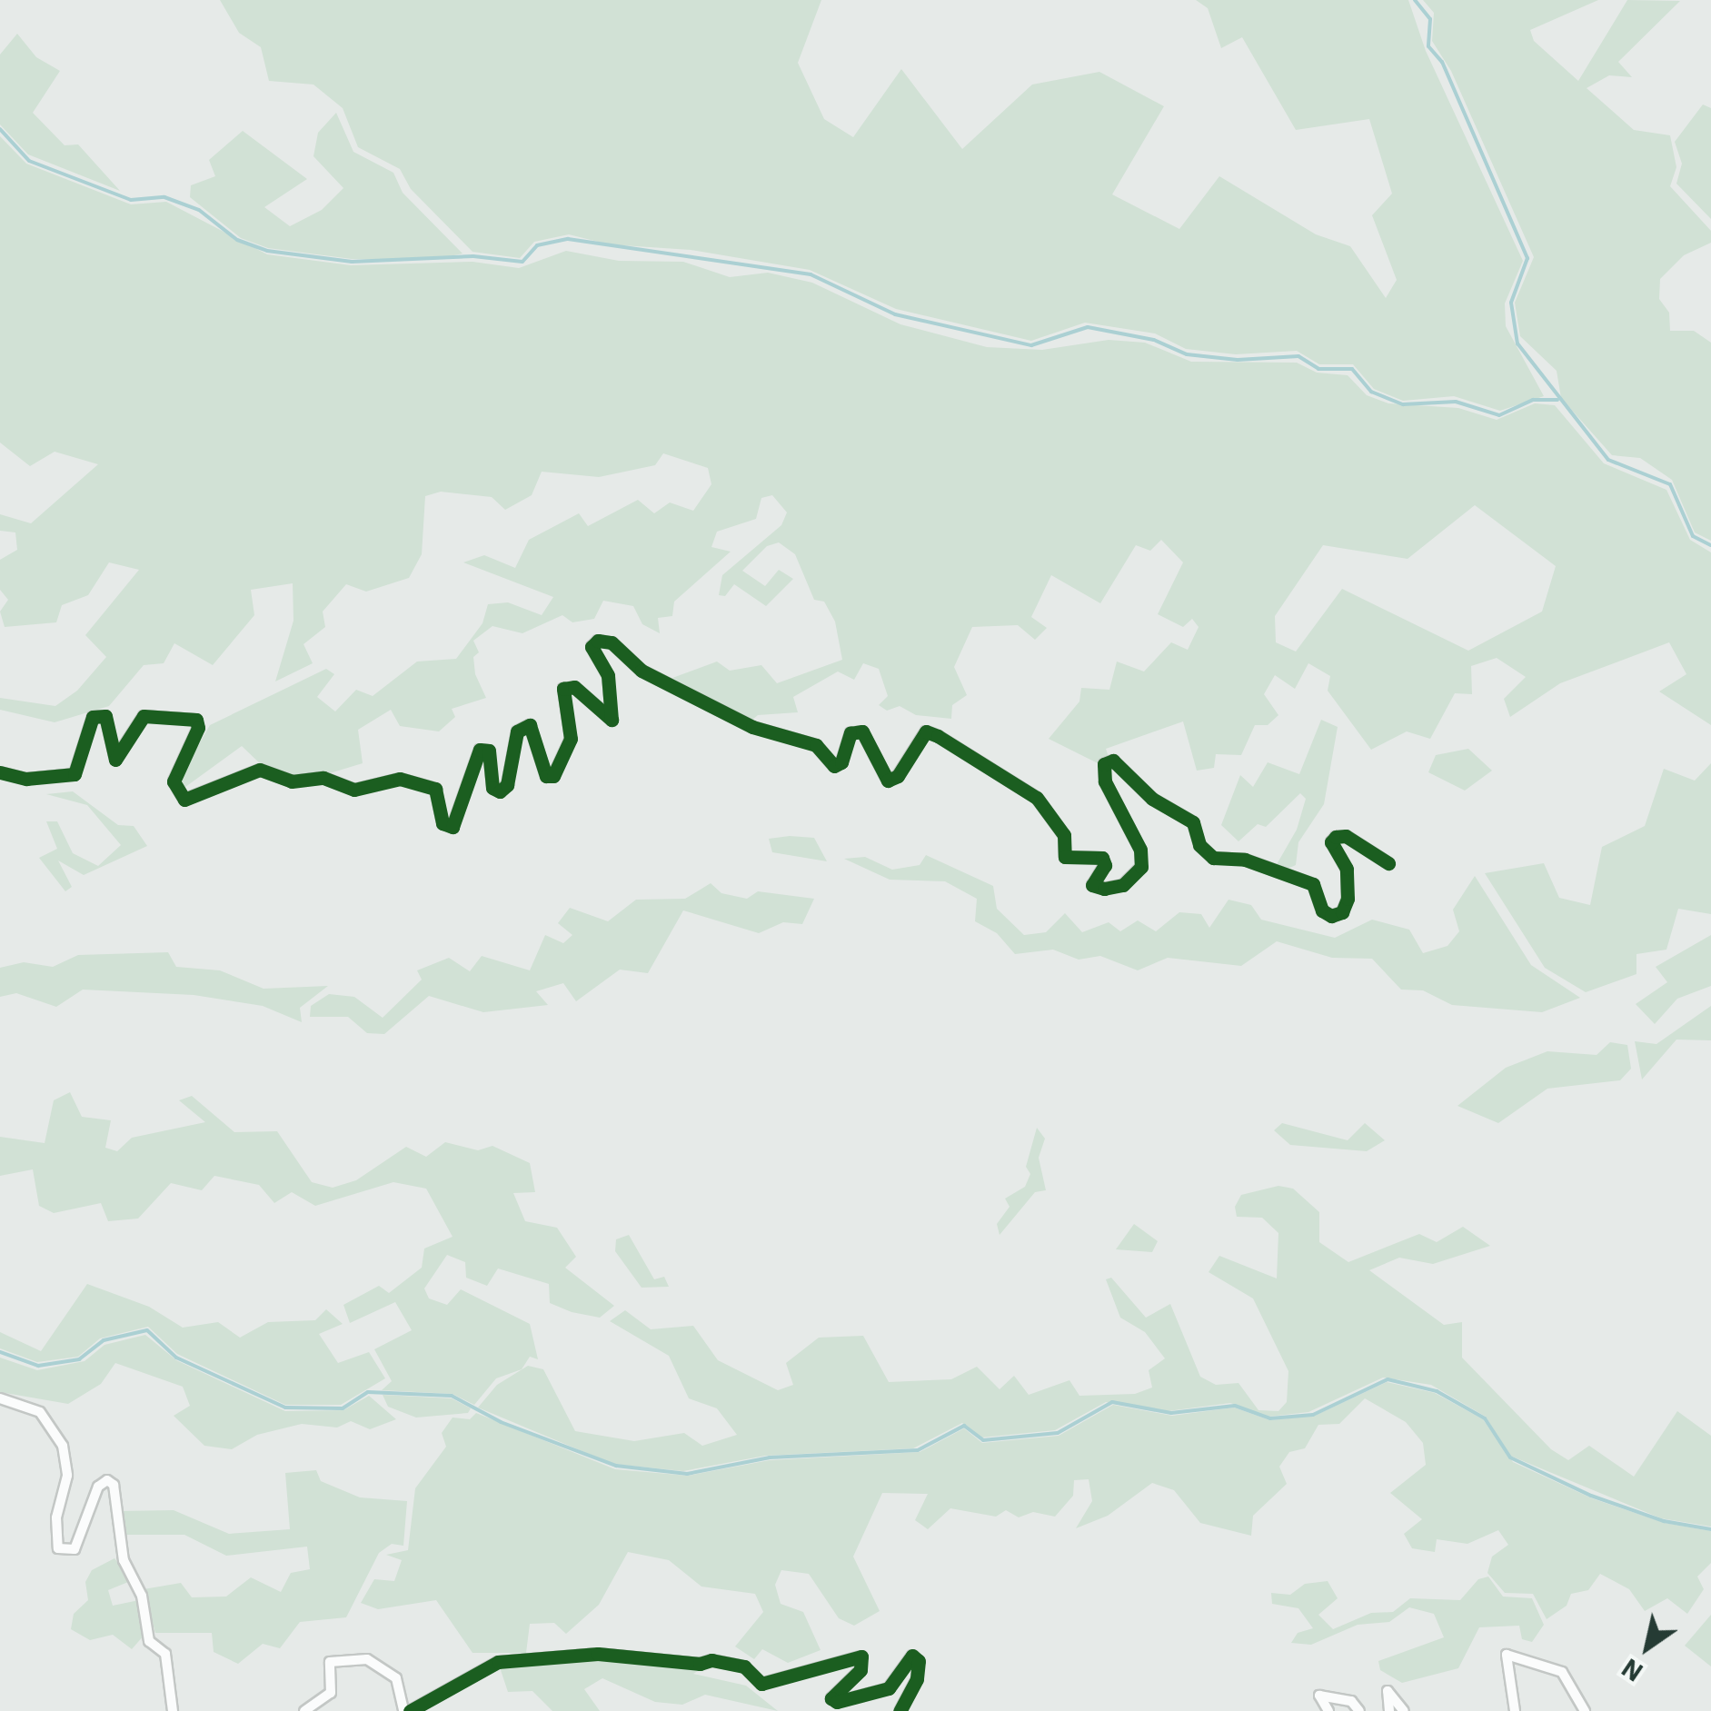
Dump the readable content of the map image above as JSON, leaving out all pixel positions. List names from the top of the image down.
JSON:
{
  "north": "bottom left"
}
